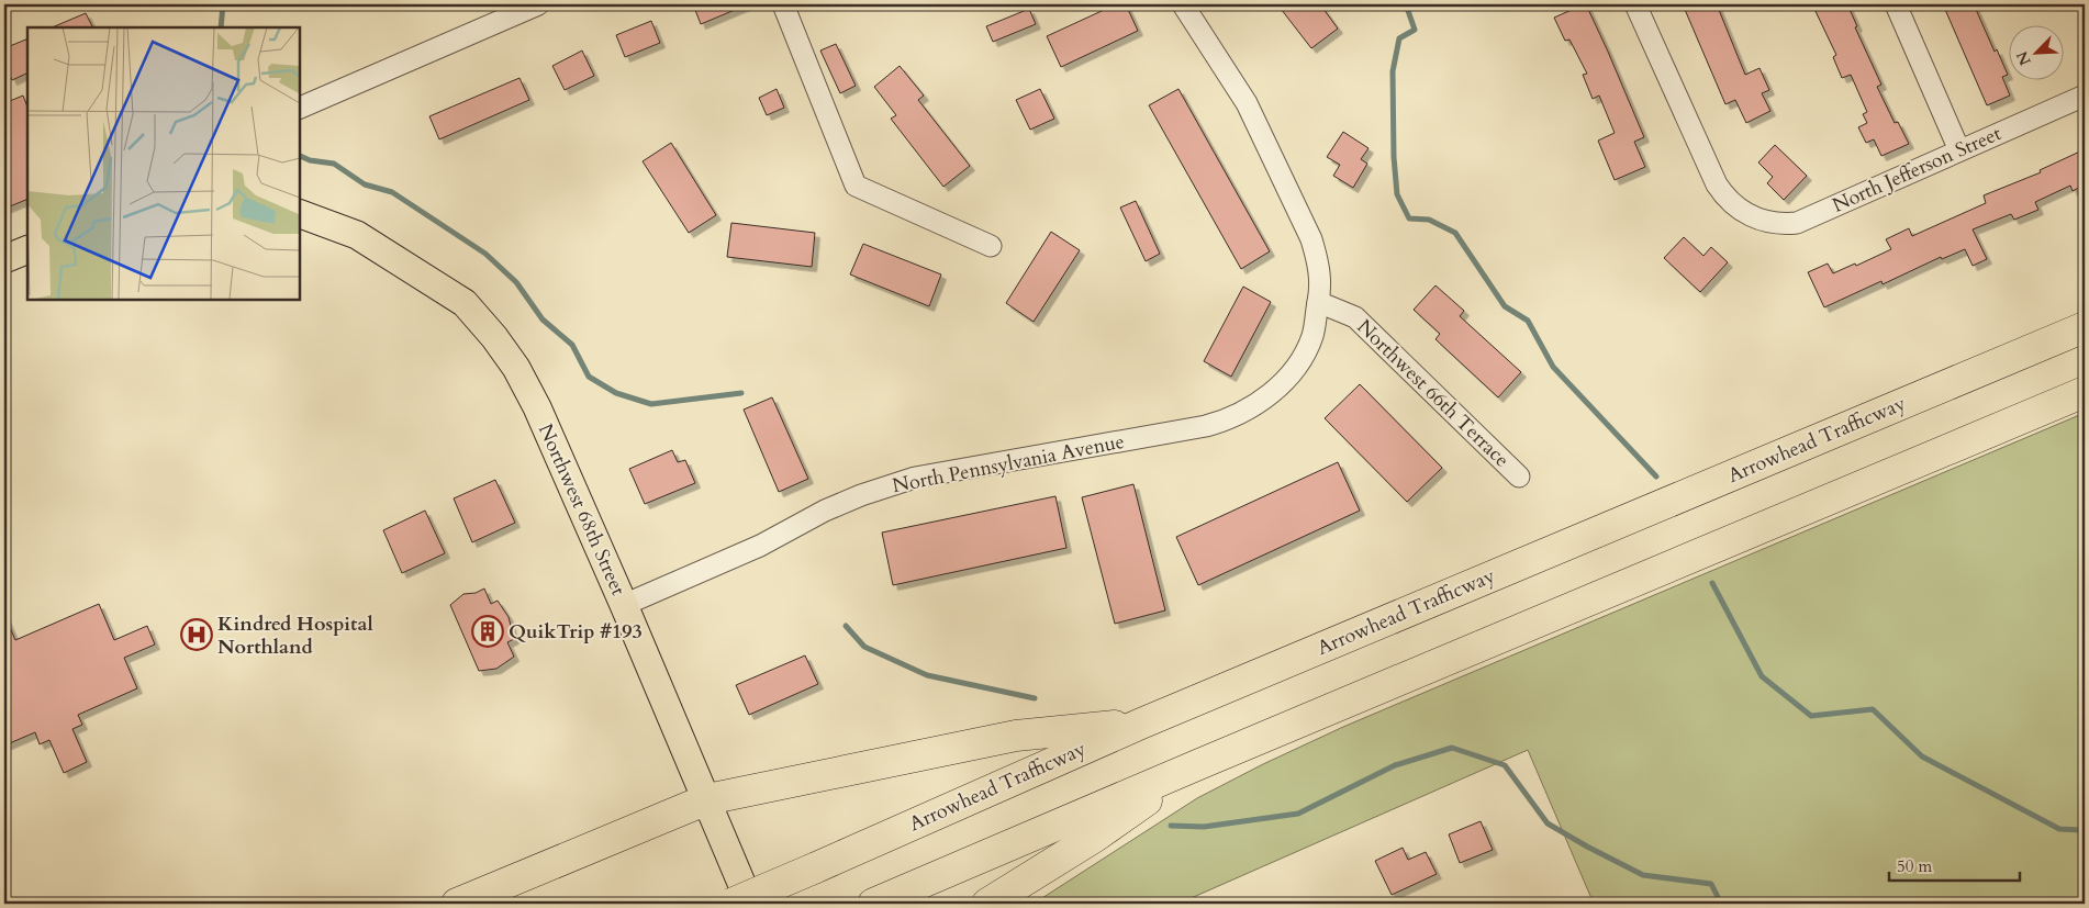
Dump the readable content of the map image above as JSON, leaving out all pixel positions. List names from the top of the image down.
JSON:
{
  "streets": {
    "highway": ["Arrowhead Trafficway"],
    "main road": ["Northwest 68th Street"],
    "street": ["North Jefferson Street", "Northwest 66th Terrace", "North Pennsylvania Avenue"]
  },
  "crossings": [
    ["Northwest 66th Terrace", "North Pennsylvania Avenue"],
    ["North Pennsylvania Avenue", "Northwest 68th Street"]
  ],
  "places": {
    "building": ["QuikTrip #193"],
    "hospital": ["Kindred Hospital Northland"]
  },
  "scale_bar": "50 m",
  "north": "bottom left"
}
